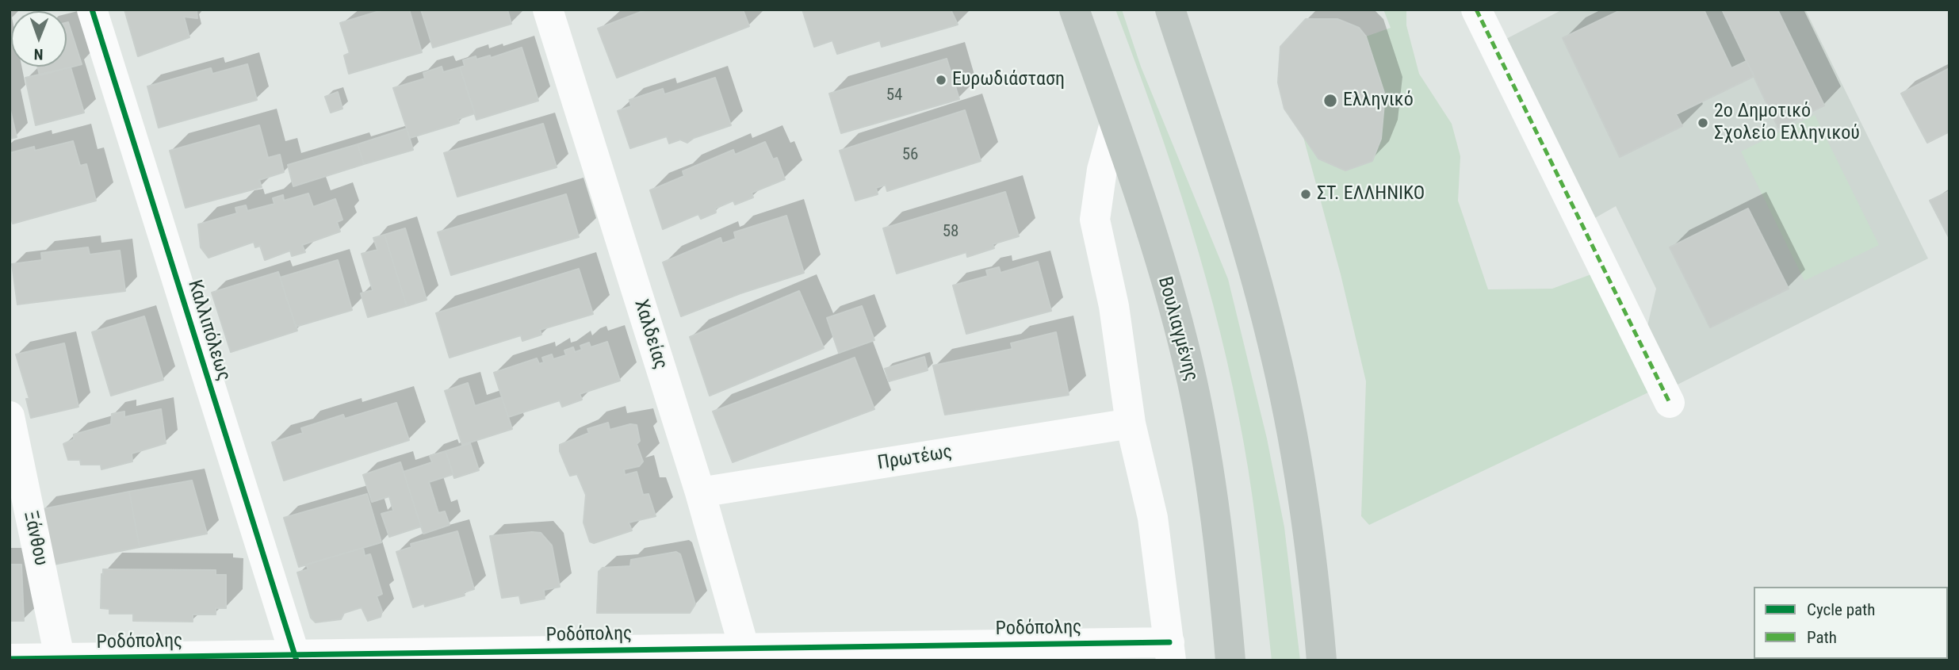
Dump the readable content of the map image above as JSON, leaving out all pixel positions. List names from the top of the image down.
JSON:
{
  "streets": {
    "main road": ["Βουλιαγμένης"],
    "street": [
      "Καλλιπόλεως",
      "Χαλδείας",
      "Πρωτέως",
      "Ξάνθου",
      "Ροδόπολης"
    ]
  },
  "crossings": [
    ["Καλλιπόλεως", "Ροδόπολης"],
    ["Χαλδείας", "Πρωτέως"],
    ["Χαλδείας", "Ροδόπολης"],
    ["Ξάνθου", "Ροδόπολης"]
  ],
  "places": [
    "Ευρωδιάσταση",
    "Ελληνικό",
    "2ο Δημοτικό Σχολείο Ελληνικού",
    "ΣΤ. ΕΛΛΗΝΙΚΟ"
  ],
  "house_numbers": ["54", "56", "58"],
  "legend": ["Cycle path", "Path"],
  "north": "bottom"
}
